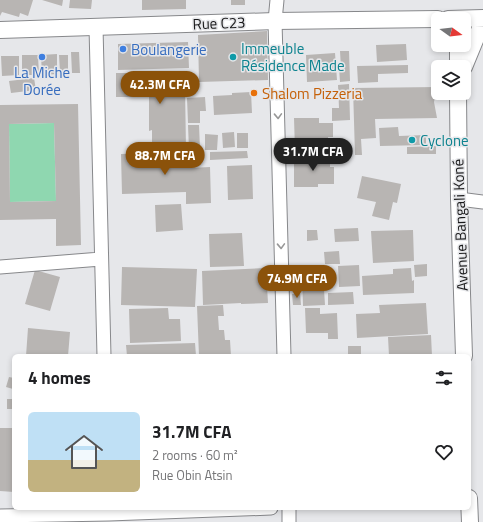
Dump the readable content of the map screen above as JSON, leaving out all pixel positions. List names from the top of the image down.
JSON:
{
  "streets": {
    "street": ["Rue C23", "Avenue Bangali Koné"]
  },
  "places": [
    "Boulangerie",
    "La Miche Dorée",
    "Immeuble Résidence Made",
    "Shalom Pizzeria",
    "Cyclone"
  ],
  "north": "right",
  "page": {
    "price": [
      "42.3M CFA",
      "31.7M CFA",
      "88.7M CFA",
      "74.9M CFA"
    ],
    "heading": "4 homes",
    "list": [
      {
        "name": "31.7M CFA",
        "note": "2 rooms · 60 m² · Rue Obin Atsin"
      }
    ]
  }
}
